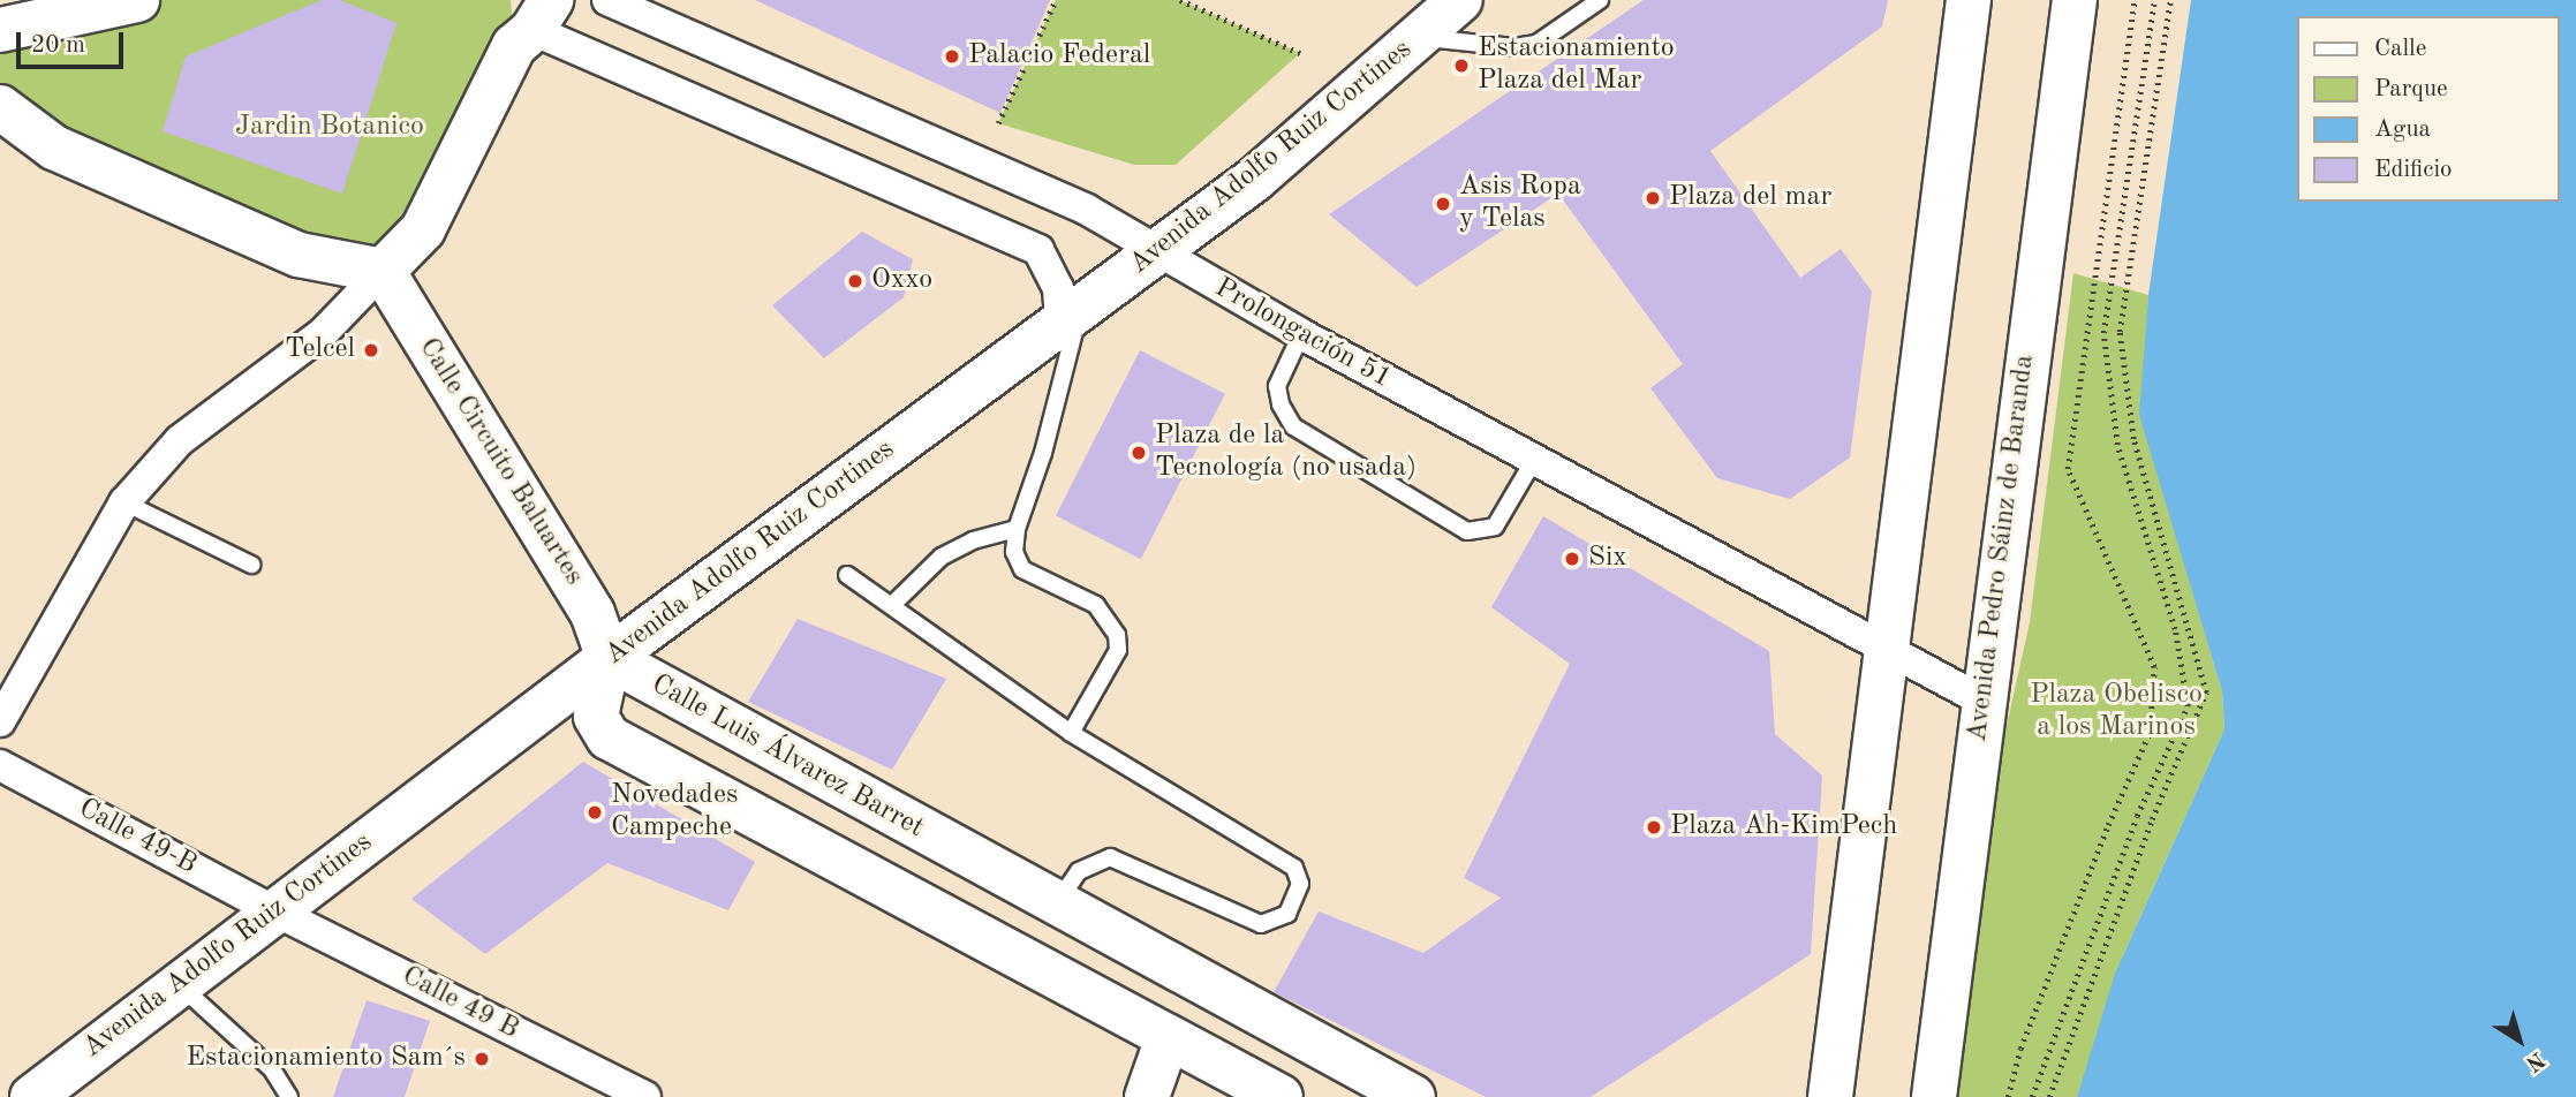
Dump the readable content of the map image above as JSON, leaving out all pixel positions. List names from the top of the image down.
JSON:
{
  "streets": {
    "main road": [
      "Avenida Adolfo Ruiz Cortines",
      "Calle Circuito Baluartes",
      "Avenida Pedro Sáinz de Baranda",
      "Calle Luis Álvarez Barret"
    ],
    "street": ["Prolongación 51", "Calle 49-B", "Calle 49 B"]
  },
  "crossings": [
    ["Avenida Adolfo Ruiz Cortines", "Prolongación 51"],
    ["Avenida Adolfo Ruiz Cortines", "Calle Circuito Baluartes"],
    ["Avenida Adolfo Ruiz Cortines", "Calle Luis Álvarez Barret"],
    ["Avenida Adolfo Ruiz Cortines", "Calle 49-B"],
    ["Avenida Adolfo Ruiz Cortines", "Calle 49 B"],
    ["Prolongación 51", "Avenida Pedro Sáinz de Baranda"],
    ["Calle Circuito Baluartes", "Calle Luis Álvarez Barret"],
    ["Calle 49-B", "Calle 49 B"]
  ],
  "parks": ["Jardin Botanico", "Plaza Obelisco a los Marinos"],
  "places": [
    "Palacio Federal",
    "Estacionamiento Plaza del Mar",
    "Plaza del mar",
    "Asis Ropa y Telas",
    "Oxxo",
    "Telcel",
    "Plaza de la Tecnología (no usada)",
    "Six",
    "Novedades Campeche",
    "Plaza Ah-KimPech",
    "Estacionamiento Sam´s"
  ],
  "legend": [
    "Calle",
    "Parque",
    "Agua",
    "Edificio"
  ],
  "scale_bar": "20 m",
  "north": "bottom right"
}
